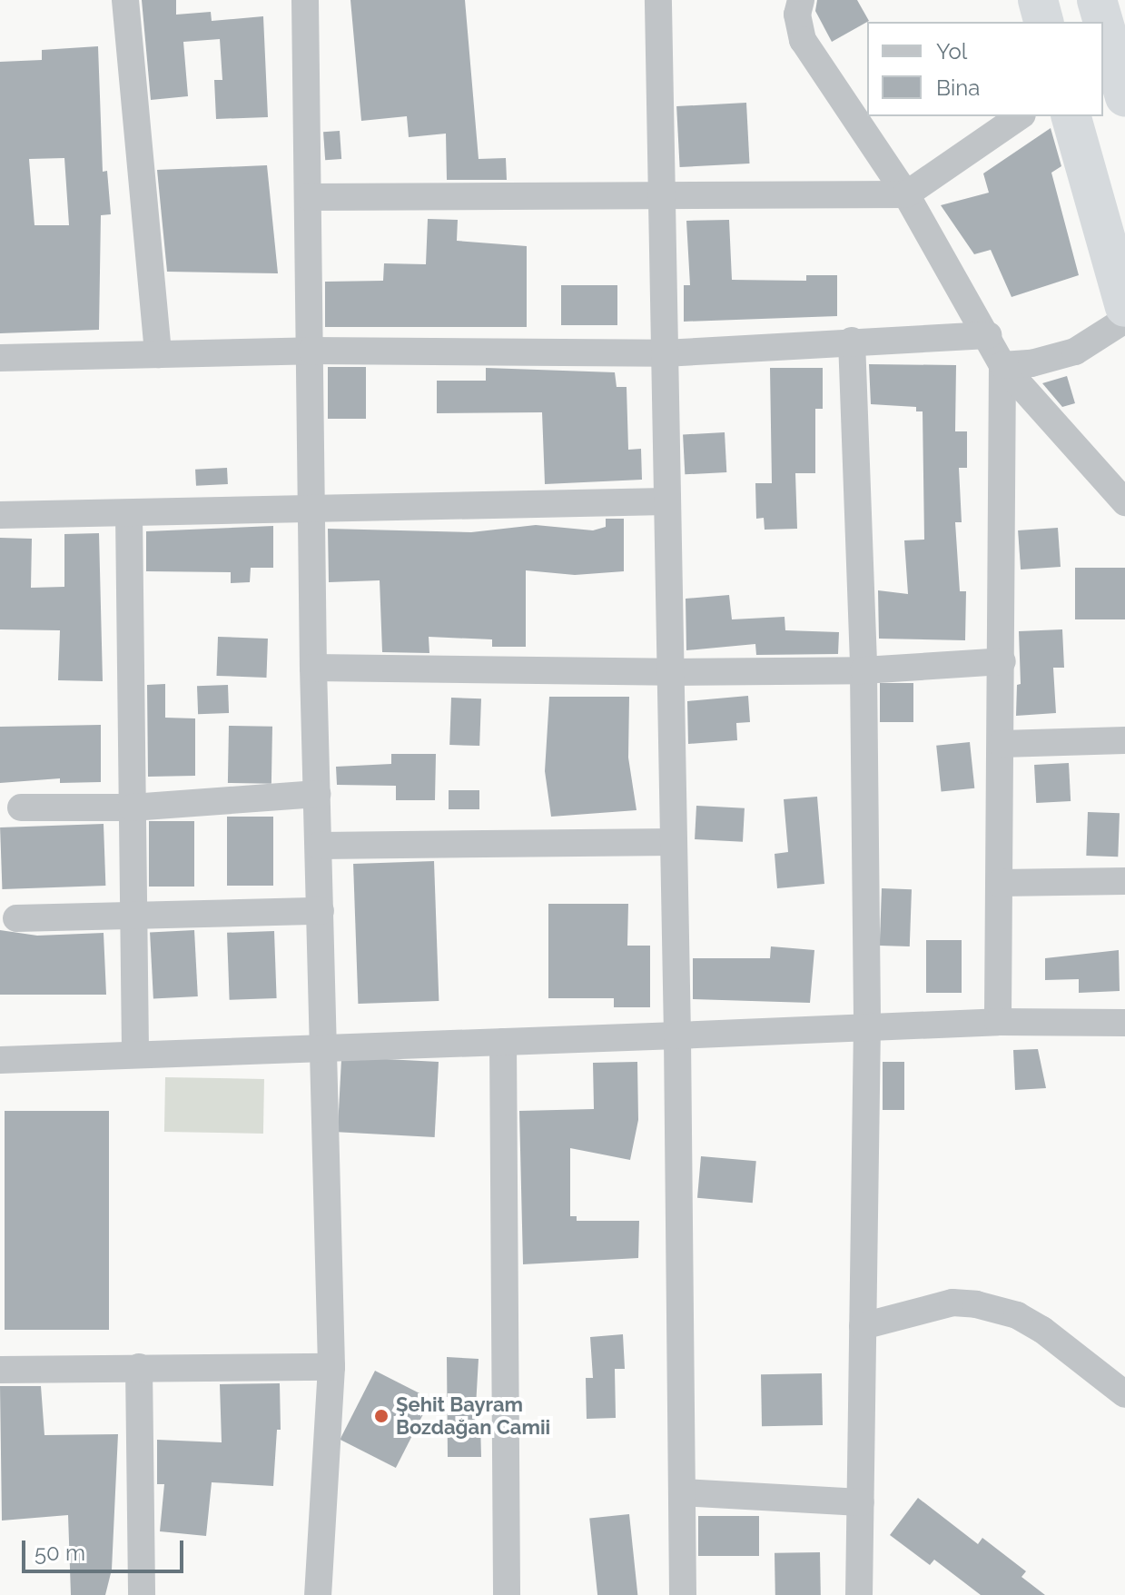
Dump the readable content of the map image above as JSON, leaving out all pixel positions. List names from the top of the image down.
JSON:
{
  "places": ["Şehit Bayram Bozdağan Camii"],
  "legend": ["Yol", "Bina"],
  "scale_bar": "50 m"
}
